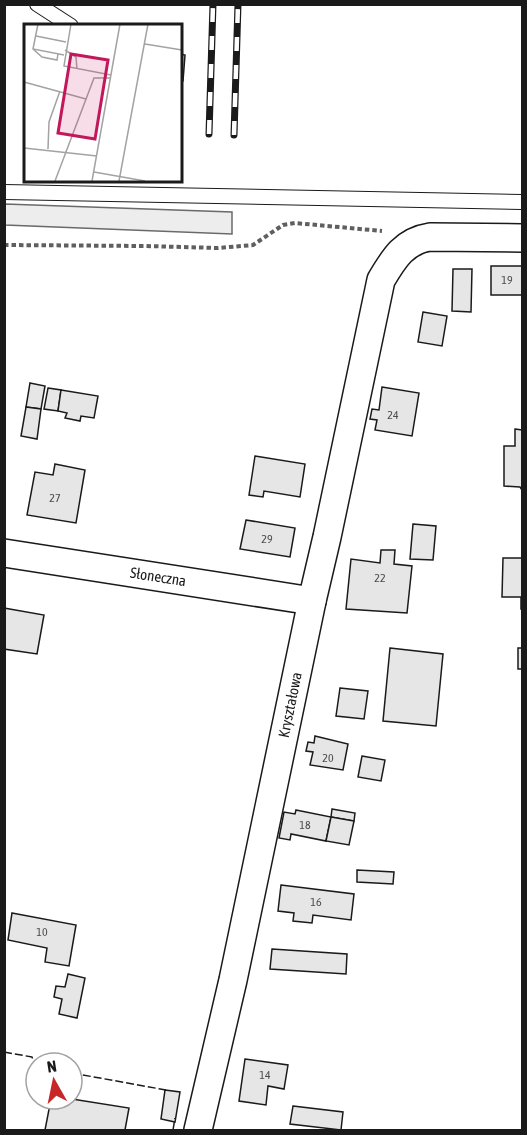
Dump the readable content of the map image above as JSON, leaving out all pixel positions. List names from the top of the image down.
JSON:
{
  "streets": {
    "street": ["Słoneczna", "Kryształowa"]
  },
  "crossings": [
    ["Słoneczna", "Kryształowa"]
  ],
  "house_numbers": [
    "19",
    "24",
    "27",
    "29",
    "22",
    "20",
    "18",
    "16",
    "10",
    "14"
  ],
  "north": "top"
}
